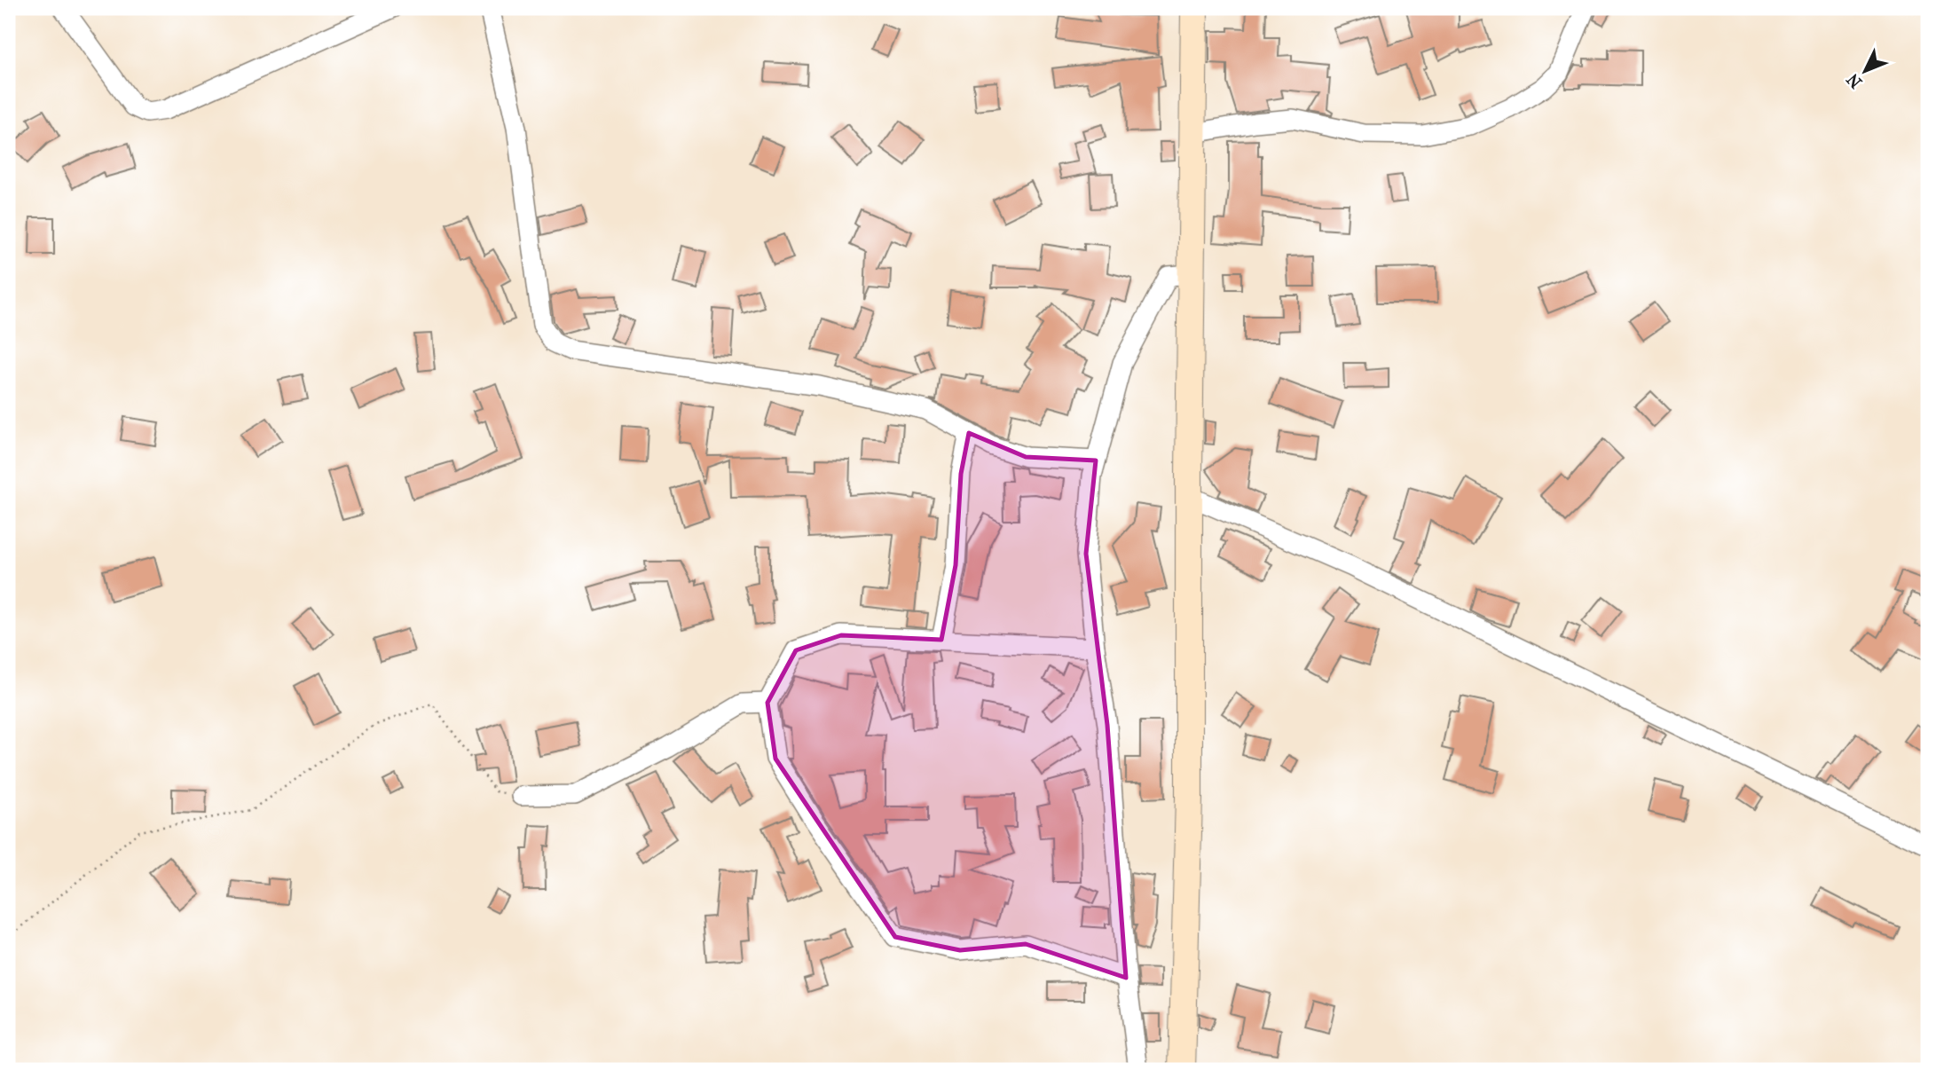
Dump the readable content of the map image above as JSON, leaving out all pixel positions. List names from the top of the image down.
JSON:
{
  "north": "bottom left"
}
